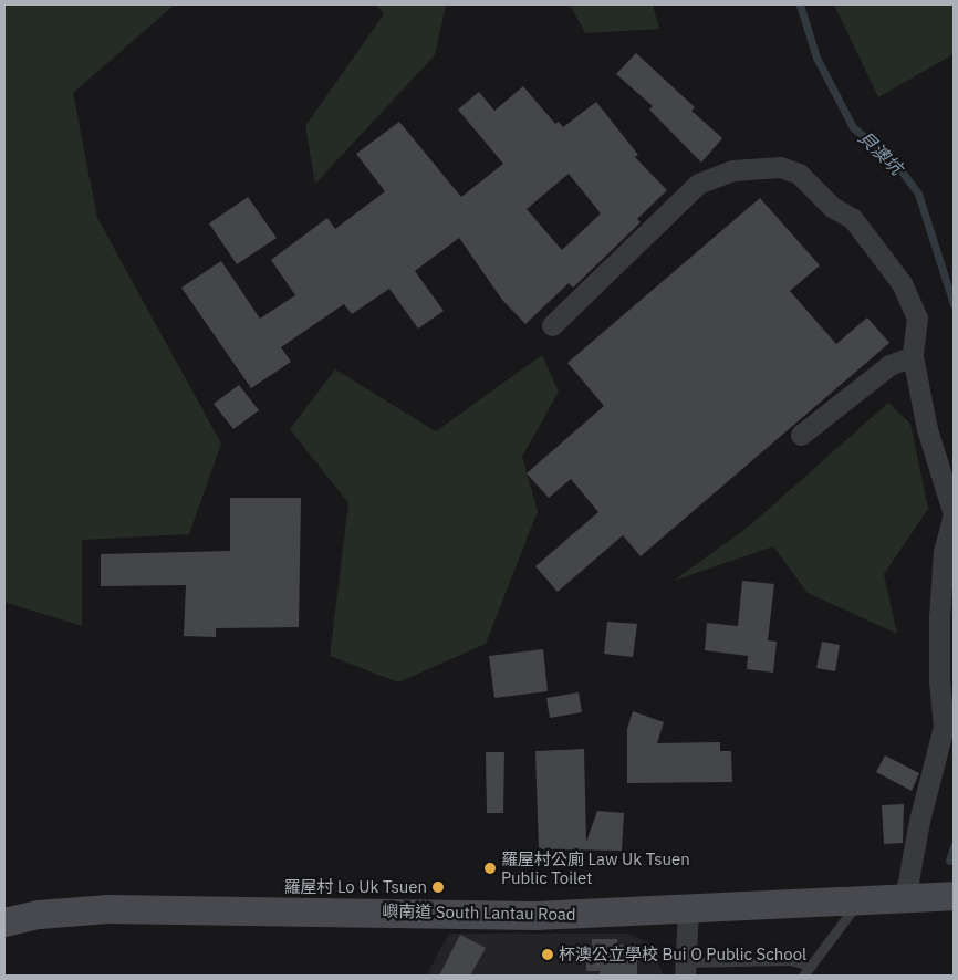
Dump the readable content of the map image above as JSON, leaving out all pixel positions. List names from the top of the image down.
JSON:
{
  "streets": {
    "main road": ["嶼南道 South Lantau Road"]
  },
  "water": ["貝澳坑"],
  "places": ["羅屋村公廁 Law Uk Tsuen Public Toilet", "羅屋村 Lo Uk Tsuen", "杯澳公立學校 Bui O Public School"]
}
